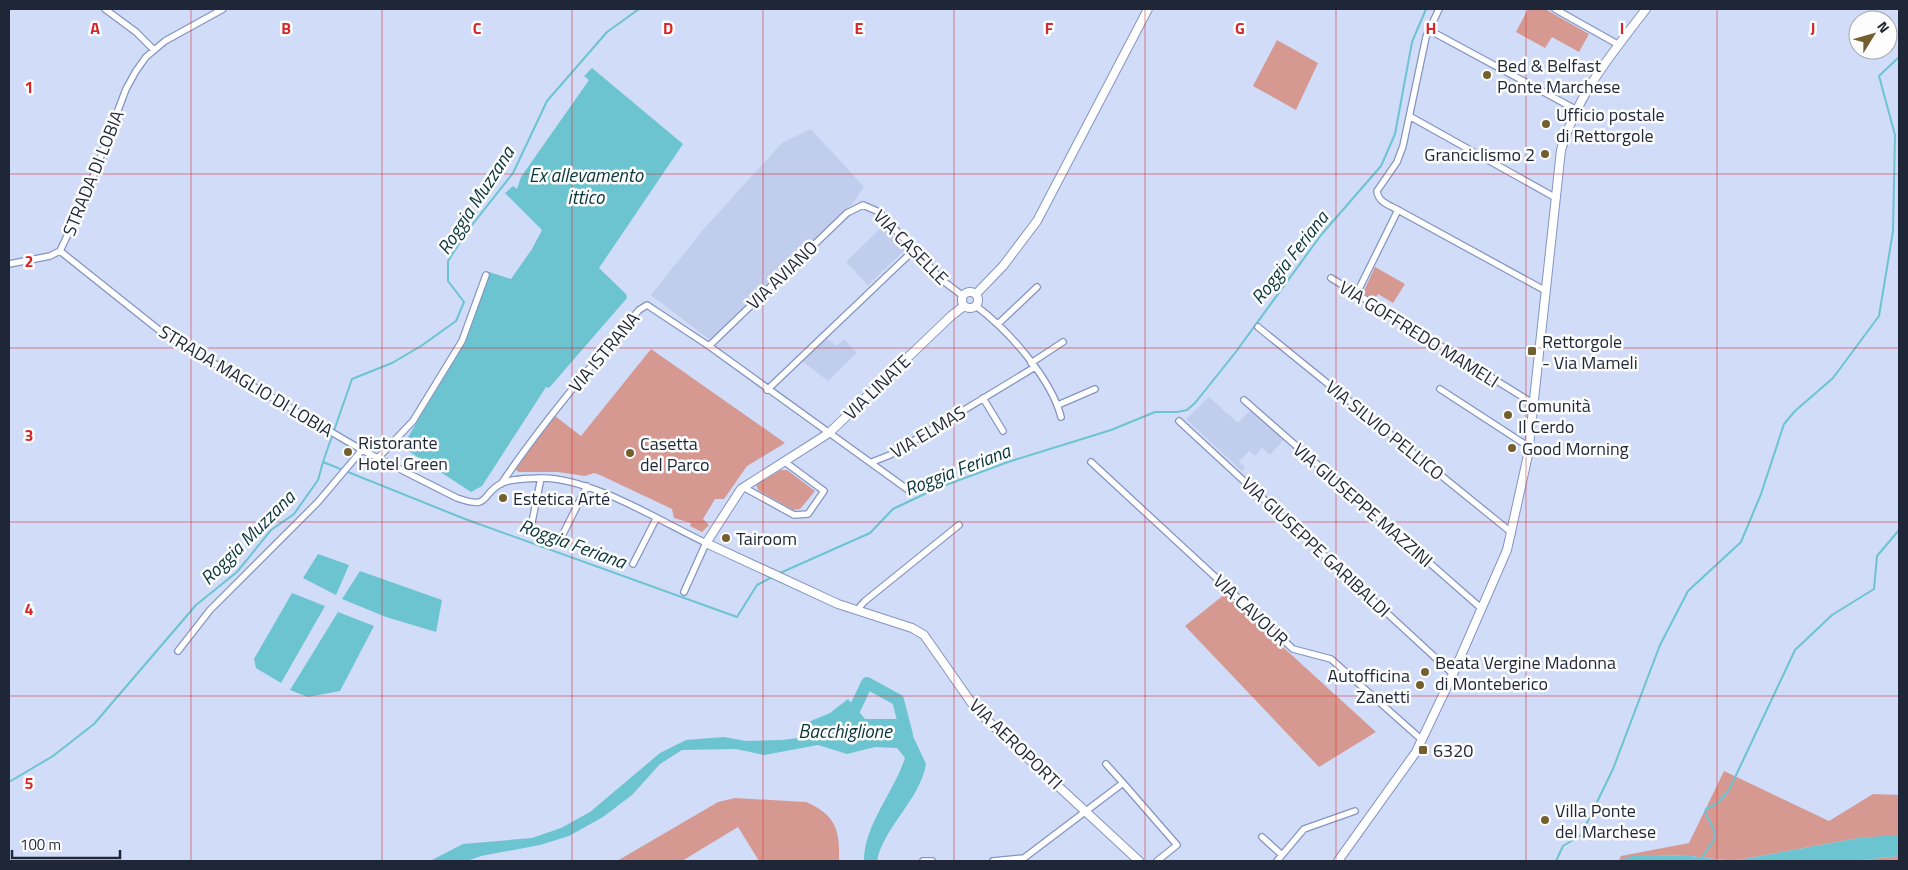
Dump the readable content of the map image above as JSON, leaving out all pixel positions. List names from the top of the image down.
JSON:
{
  "streets": {
    "street": [
      "STRADA DI LOBIA",
      "VIA CASELLE",
      "VIA AVIANO",
      "VIA GOFFREDO MAMELI",
      "VIA ISTRANA",
      "STRADA MAGLIO DI LOBIA",
      "VIA LINATE",
      "VIA SILVIO PELLICO",
      "VIA ELMAS",
      "VIA GIUSEPPE MAZZINI",
      "VIA GIUSEPPE GARIBALDI",
      "VIA CAVOUR",
      "VIA AEROPORTI"
    ]
  },
  "crossings": [
    ["STRADA DI LOBIA", "STRADA MAGLIO DI LOBIA"],
    ["VIA CASELLE", "VIA AVIANO"],
    ["VIA CASELLE", "VIA LINATE"],
    ["VIA AVIANO", "VIA ISTRANA"],
    ["VIA ISTRANA", "VIA LINATE"],
    ["VIA ISTRANA", "VIA ELMAS"],
    ["VIA ISTRANA", "VIA AEROPORTI"],
    ["STRADA MAGLIO DI LOBIA", "VIA AEROPORTI"],
    ["VIA LINATE", "VIA ELMAS"],
    ["VIA LINATE", "VIA AEROPORTI"]
  ],
  "water": [
    "Ex allevamento ittico",
    "Roggia Muzzana",
    "Roggia Feriana",
    "Bacchiglione"
  ],
  "places": {
    "other": [
      "Bed & Belfast Ponte Marchese",
      "Ufficio postale di Rettorgole",
      "Granciclismo 2",
      "Comunità Il Cerdo",
      "Good Morning",
      "Ristorante Hotel Green",
      "Casetta del Parco",
      "Estetica Arté",
      "Tairoom",
      "Beata Vergine Madonna di Monteberico",
      "Autofficina Zanetti",
      "Villa Ponte del Marchese"
    ],
    "transit": ["Rettorgole - Via Mameli", "6320"]
  },
  "scale_bar": "100 m",
  "north": "top right",
  "grid": {
    "columns": [
      "A",
      "B",
      "C",
      "D",
      "E",
      "F",
      "G",
      "H",
      "I",
      "J"
    ],
    "rows": [
      "1",
      "2",
      "3",
      "4",
      "5"
    ]
  }
}
